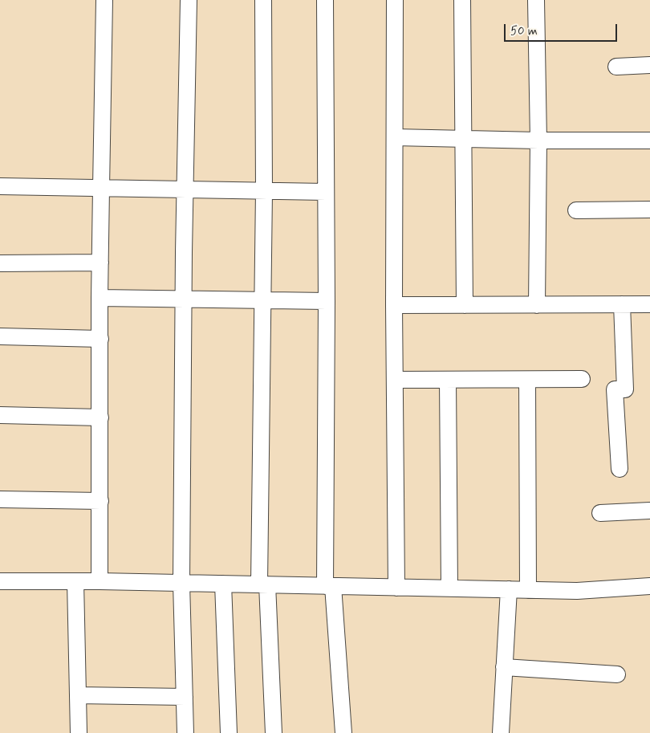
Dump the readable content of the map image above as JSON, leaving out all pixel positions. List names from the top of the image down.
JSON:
{
  "scale_bar": "50 m"
}
